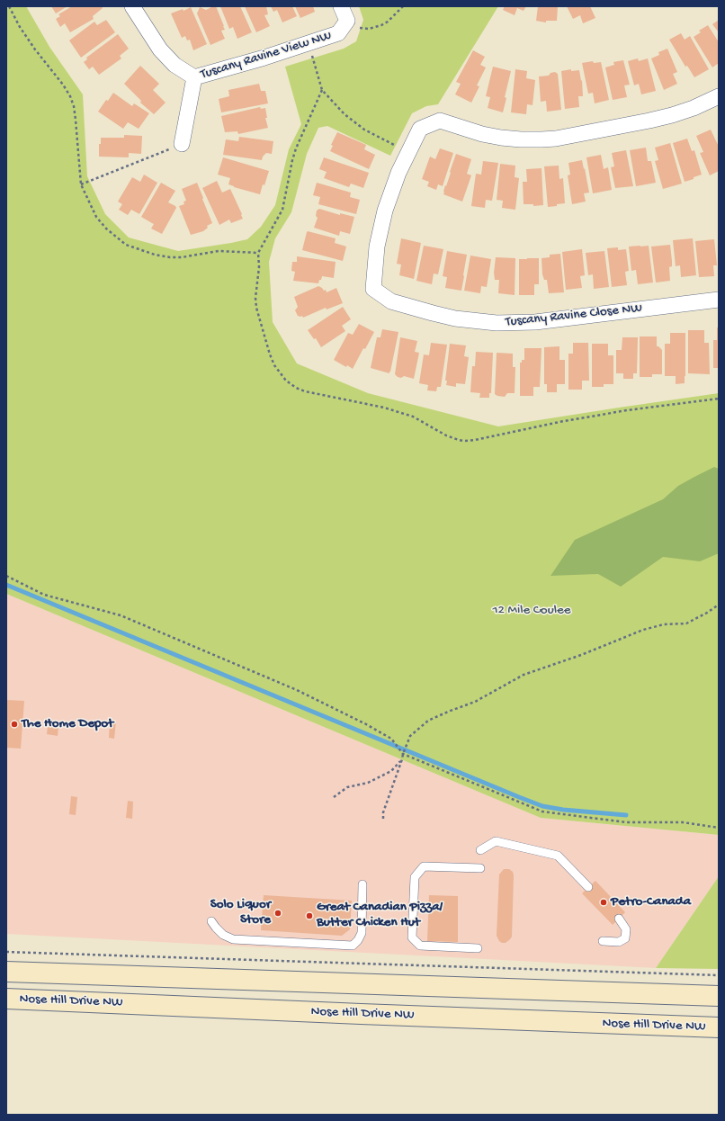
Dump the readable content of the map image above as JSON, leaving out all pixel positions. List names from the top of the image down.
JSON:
{
  "streets": {
    "street": ["Tuscany Ravine View NW", "Tuscany Ravine Close NW", "Nose Hill Drive NW"]
  },
  "parks": ["12 Mile Coulee"],
  "places": [
    "The Home Depot",
    "Petro-Canada",
    "Solo Liquor Store",
    "Great Canadian Pizza/ Butter Chicken Hut"
  ]
}
